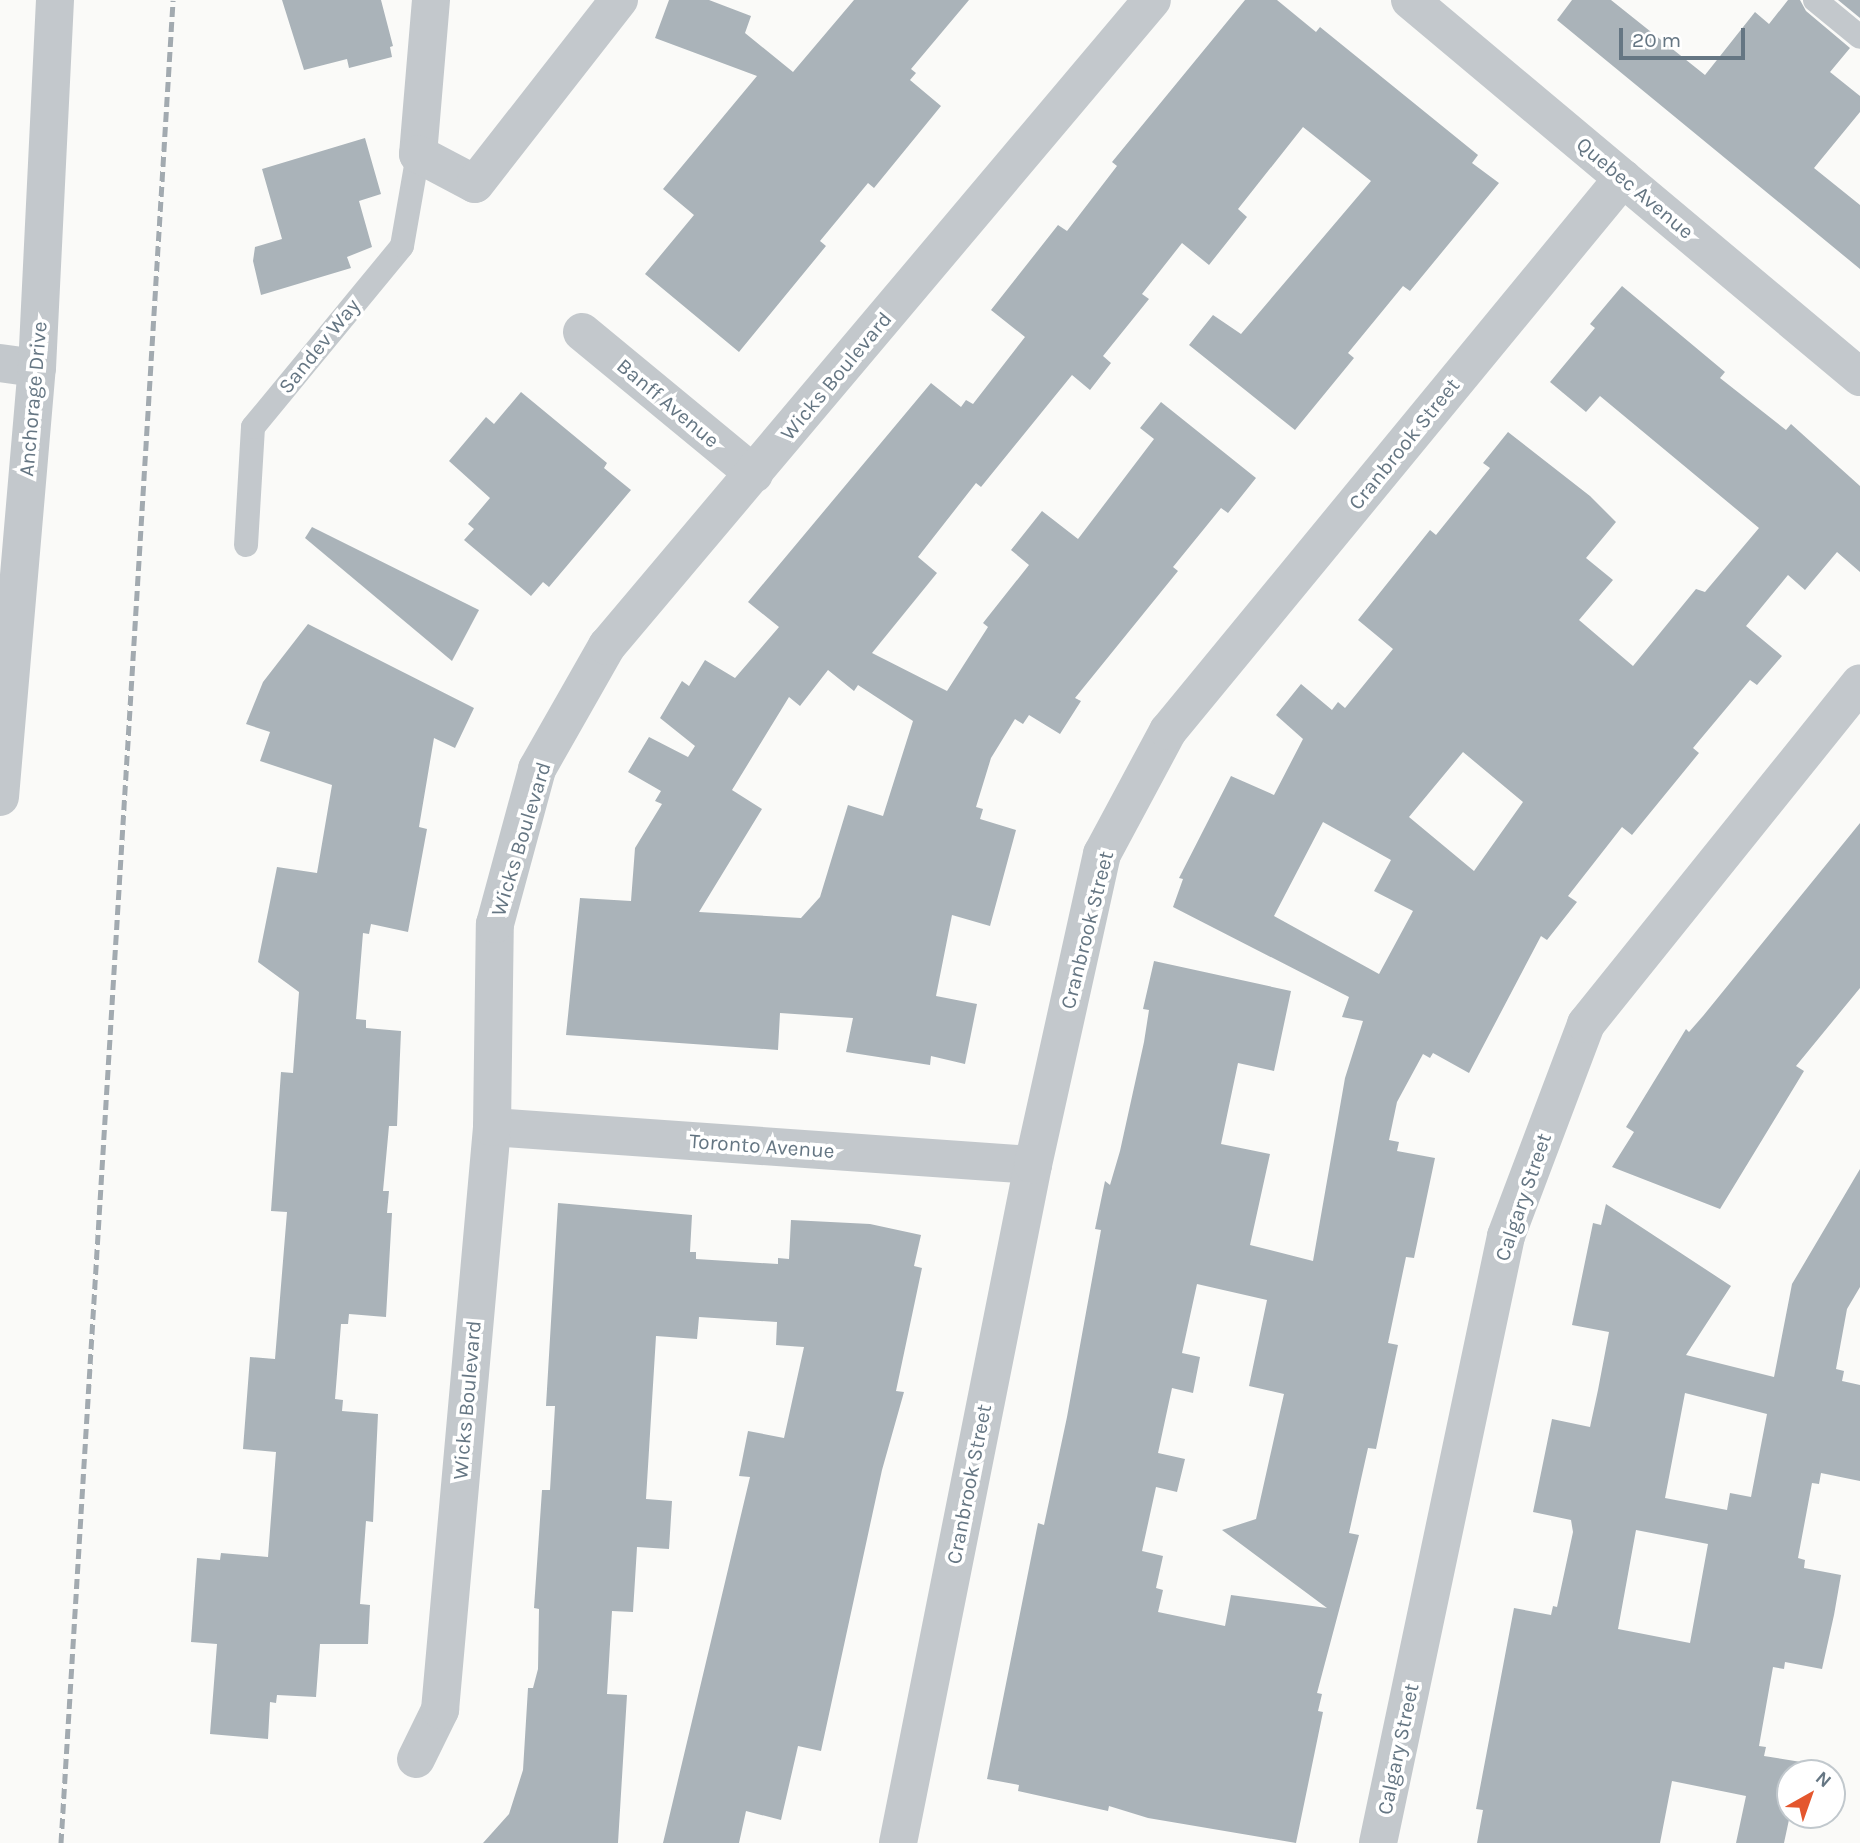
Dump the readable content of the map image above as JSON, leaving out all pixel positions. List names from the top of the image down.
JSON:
{
  "streets": {
    "street": [
      "Quebec Avenue",
      "Sandev Way",
      "Wicks Boulevard",
      "Anchorage Drive",
      "Banff Avenue",
      "Cranbrook Street",
      "Toronto Avenue",
      "Calgary Street"
    ]
  },
  "crossings": [
    ["Quebec Avenue", "Cranbrook Street"],
    ["Wicks Boulevard", "Banff Avenue"],
    ["Wicks Boulevard", "Toronto Avenue"],
    ["Cranbrook Street", "Toronto Avenue"]
  ],
  "scale_bar": "20 m",
  "north": "top right"
}
